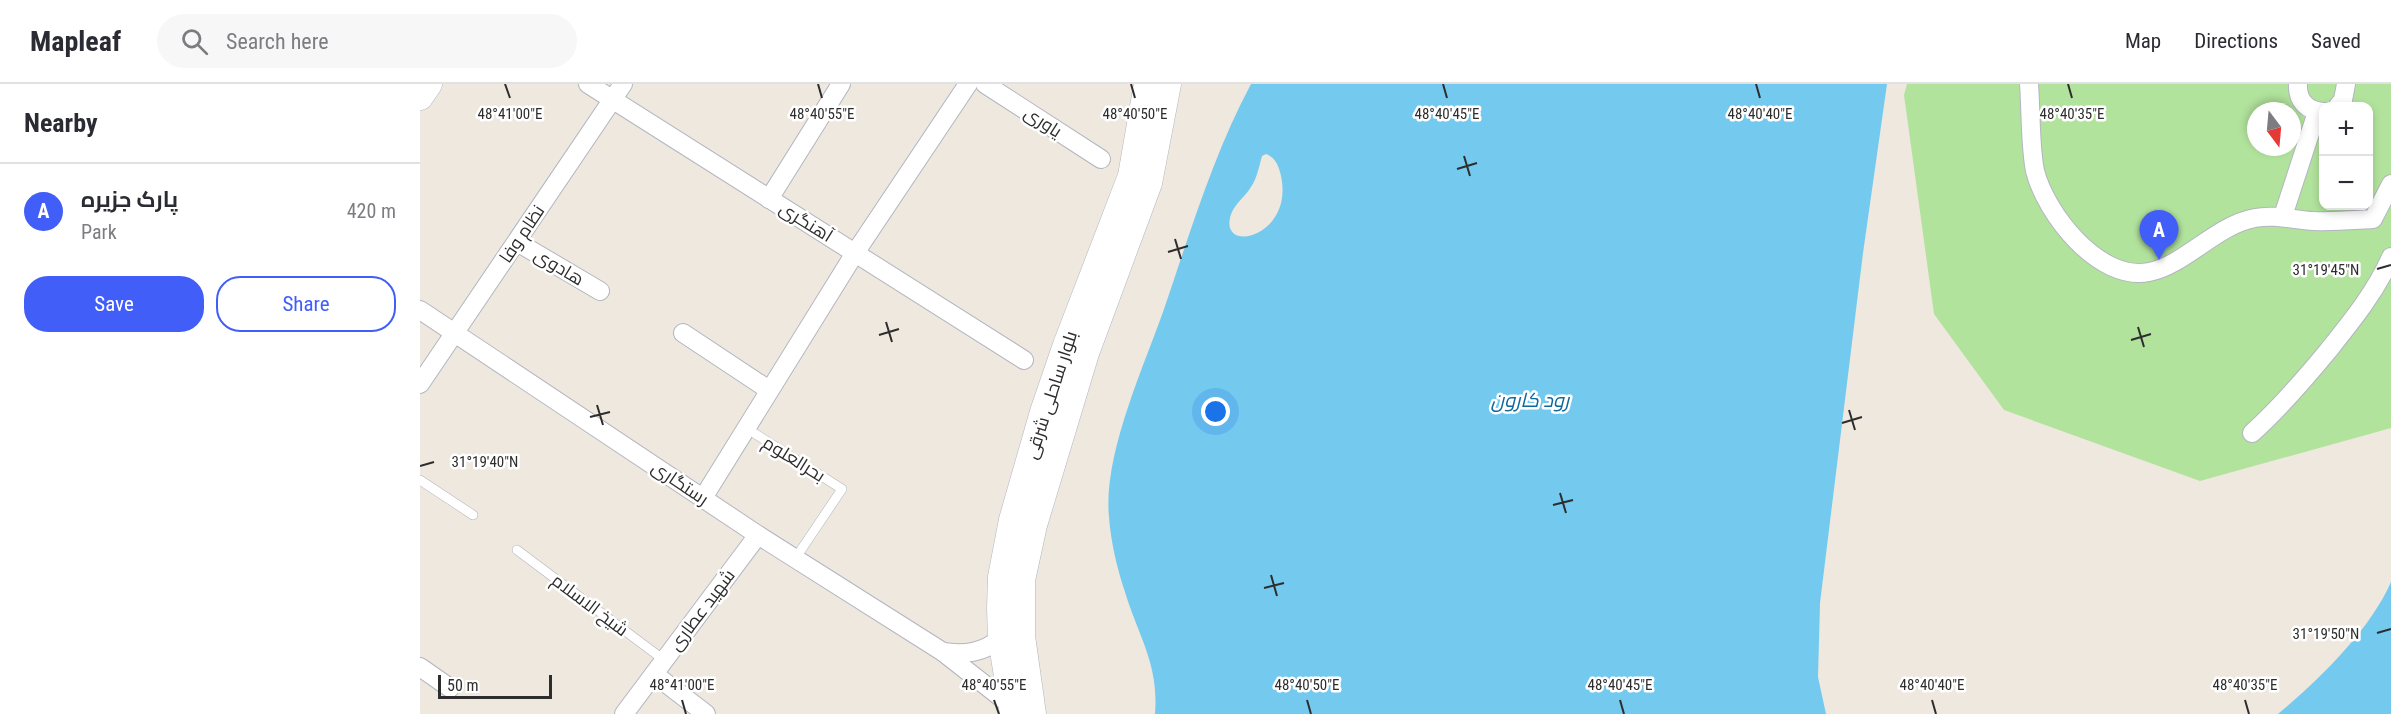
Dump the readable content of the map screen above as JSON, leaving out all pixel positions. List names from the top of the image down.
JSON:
{
  "streets": {
    "main road": ["بلوار ساحلی شرقی"],
    "street": [
      "یاوری",
      "آهنگری",
      "نظام وفا",
      "هادوی",
      "رستگاری",
      "شهید عطاری"
    ],
    "lane": ["بحرالعلوم", "شیخ الاسلام"]
  },
  "crossings": [
    ["آهنگری", "نظام وفا"],
    ["نظام وفا", "هادوی"],
    ["نظام وفا", "رستگاری"],
    ["بلوار ساحلی شرقی", "رستگاری"],
    ["بحرالعلوم", "رستگاری"],
    ["رستگاری", "شهید عطاری"],
    ["شیخ الاسلام", "شهید عطاری"]
  ],
  "water": ["رود کارون"],
  "scale_bar": "50 m",
  "north": "bottom",
  "page": {
    "header": "Mapleaf",
    "search": "Search here",
    "nav": ["Map", "Directions", "Saved"],
    "heading": "Nearby",
    "map_buttons": ["+", "−"],
    "list": [
      {
        "mark": "A",
        "name": "پارک جزیره",
        "note": "Park",
        "value": "420 m"
      }
    ],
    "pins": "A",
    "buttons": ["Save", "Share"],
    "scale": "50 m"
  },
  "coordinates": [
    "48°41'00\"E",
    "48°40'55\"E",
    "48°40'50\"E",
    "48°40'45\"E",
    "48°40'40\"E",
    "48°40'35\"E",
    "31°19'45\"N",
    "31°19'40\"N",
    "31°19'50\"N"
  ]
}
